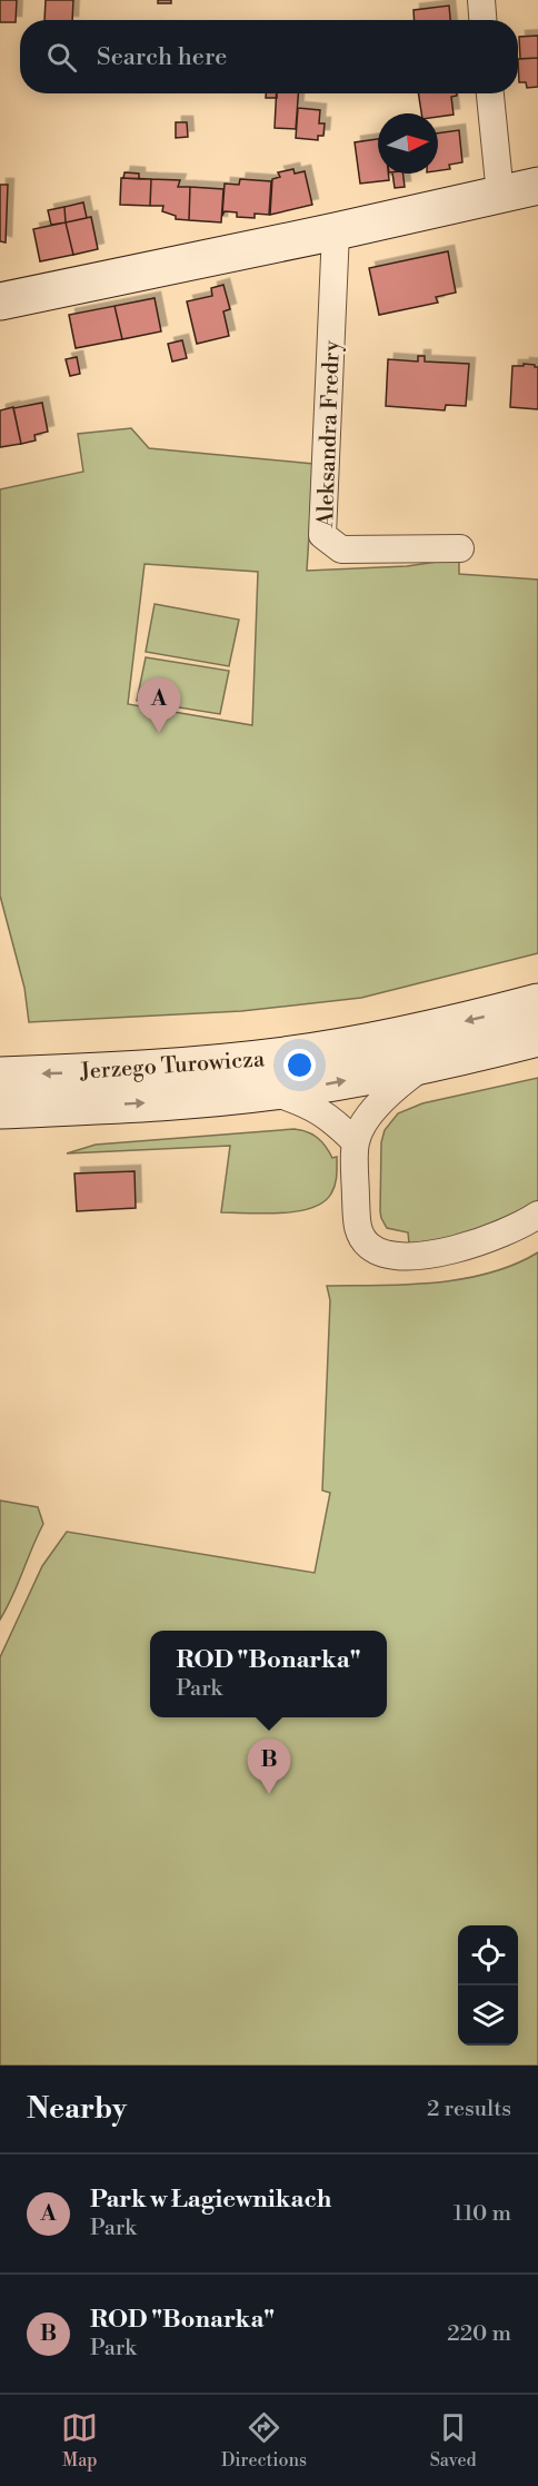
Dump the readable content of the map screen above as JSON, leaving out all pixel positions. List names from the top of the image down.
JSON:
{
  "streets": {
    "main road": ["Jerzego Turowicza"],
    "street": ["Aleksandra Fredry"]
  },
  "north": "right",
  "page": {
    "search": "Search here",
    "pins": ["A", "B"],
    "popup": ["ROD \"Bonarka\"", "Park"],
    "heading": ["Nearby", "2 results"],
    "list": [
      {
        "mark": "A",
        "name": "Park w Łagiewnikach",
        "note": "Park",
        "value": "110 m"
      },
      {
        "mark": "B",
        "name": "ROD \"Bonarka\"",
        "note": "Park",
        "value": "220 m"
      }
    ],
    "nav": ["Map", "Directions", "Saved"]
  }
}
